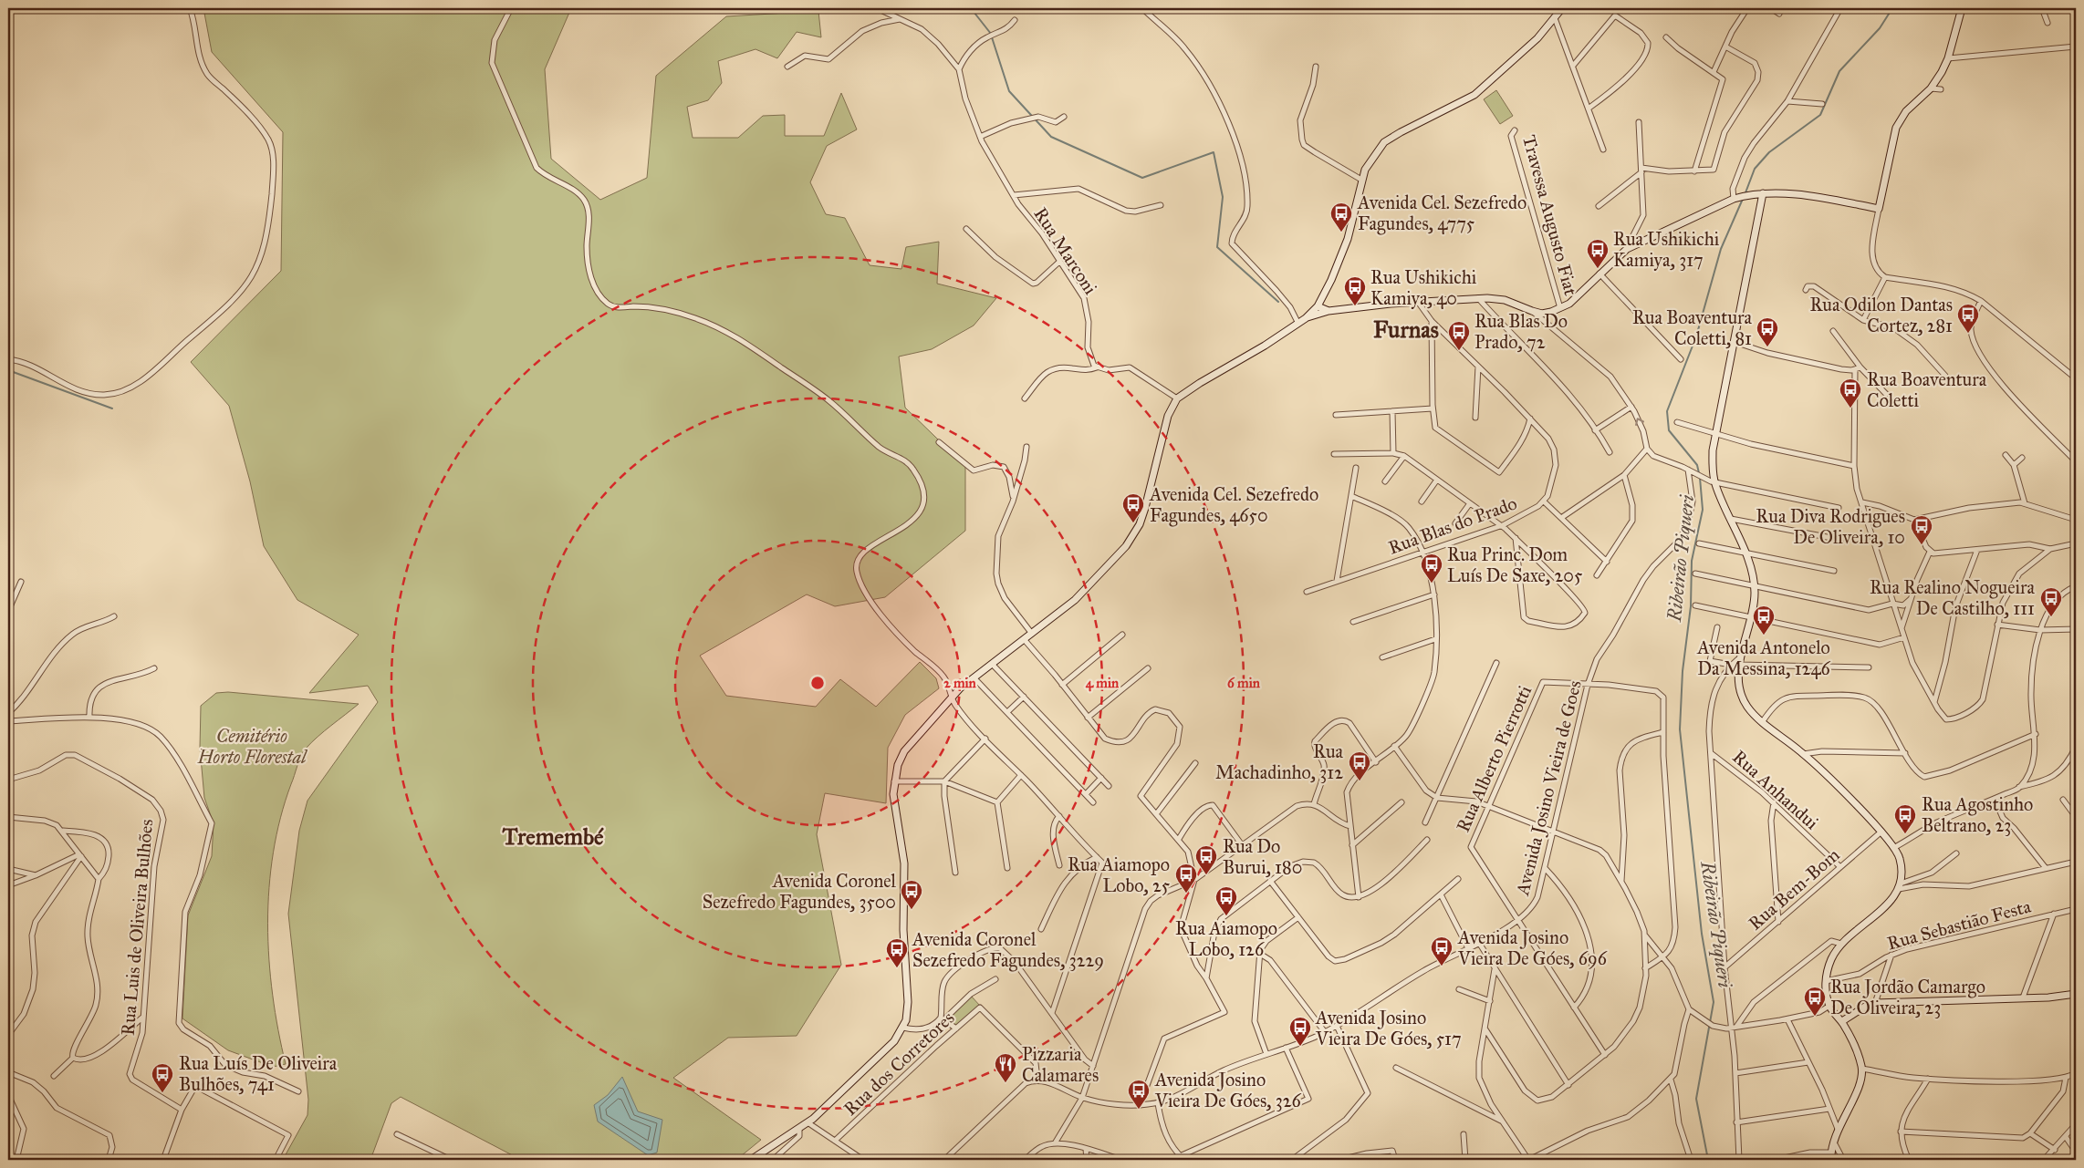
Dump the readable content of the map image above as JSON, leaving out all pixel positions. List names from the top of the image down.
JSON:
{
  "streets": {
    "street": [
      "Travessa Augusto Fiat",
      "Rua Marconi",
      "Rua Blas do Prado",
      "Rua Alberto Pierrotti",
      "Avenida Josino Vieira de Goes",
      "Rua Anhandui",
      "Rua Bem-Bom",
      "Rua Sebastião Festa",
      "Rua Luis de Oliveira Bulhões",
      "Rua dos Corretores"
    ]
  },
  "crossings": [
    ["Rua Alberto Pierrotti", "Avenida Josino Vieira de Goes"],
    ["Avenida Josino Vieira de Goes", "Rua dos Corretores"],
    ["Rua Anhandui", "Rua Bem-Bom"]
  ],
  "districts": ["Furnas", "Tremembé"],
  "water": ["Ribeirão Piqueri"],
  "parks": ["Cemitério Horto Florestal"],
  "places": {
    "bus stop": [
      "Avenida Cel. Sezefredo Fagundes, 4775",
      "Rua Ushikichi Kamiya, 317",
      "Rua Ushikichi Kamiya, 40",
      "Rua Odilon Dantas Cortez, 281",
      "Rua Boaventura Coletti, 81",
      "Rua Blas Do Prado, 72",
      "Rua Boaventura Coletti",
      "Avenida Cel. Sezefredo Fagundes, 4650",
      "Rua Diva Rodrigues De Oliveira, 10",
      "Rua Princ. Dom Luís De Saxe, 205",
      "Rua Realino Nogueira De Castilho, 111",
      "Avenida Antonelo Da Messina, 1246",
      "Rua Machadinho, 312",
      "Rua Agostinho Beltrano, 23",
      "Rua Do Burui, 180",
      "Rua Aiamopo Lobo, 25",
      "Avenida Coronel Sezefredo Fagundes, 3500",
      "Rua Aiamopo Lobo, 126",
      "Avenida Josino Vieira De Góes, 696",
      "Avenida Coronel Sezefredo Fagundes, 3229",
      "Rua Jordão Camargo De Oliveira, 23",
      "Avenida Josino Vieira De Góes, 517",
      "Rua Luís De Oliveira Bulhões, 741",
      "Avenida Josino Vieira De Góes, 326"
    ],
    "restaurant": ["Pizzaria Calamares"]
  },
  "rings": ["2 min", "4 min", "6 min"]
}
